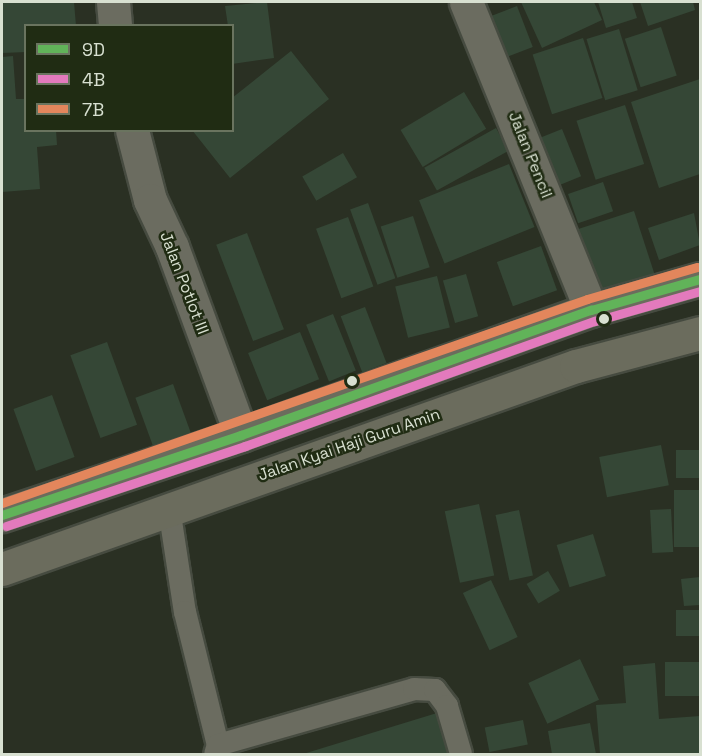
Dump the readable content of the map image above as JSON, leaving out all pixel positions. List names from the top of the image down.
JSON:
{
  "streets": {
    "main road": ["Jalan Kyai Haji Guru Amin"],
    "street": ["Jalan Pencil", "Jalan Potlot III"]
  },
  "lines": ["transit line 7B", "transit line 9D", "transit line 4B"],
  "legend": ["9D", "4B", "7B"]
}
